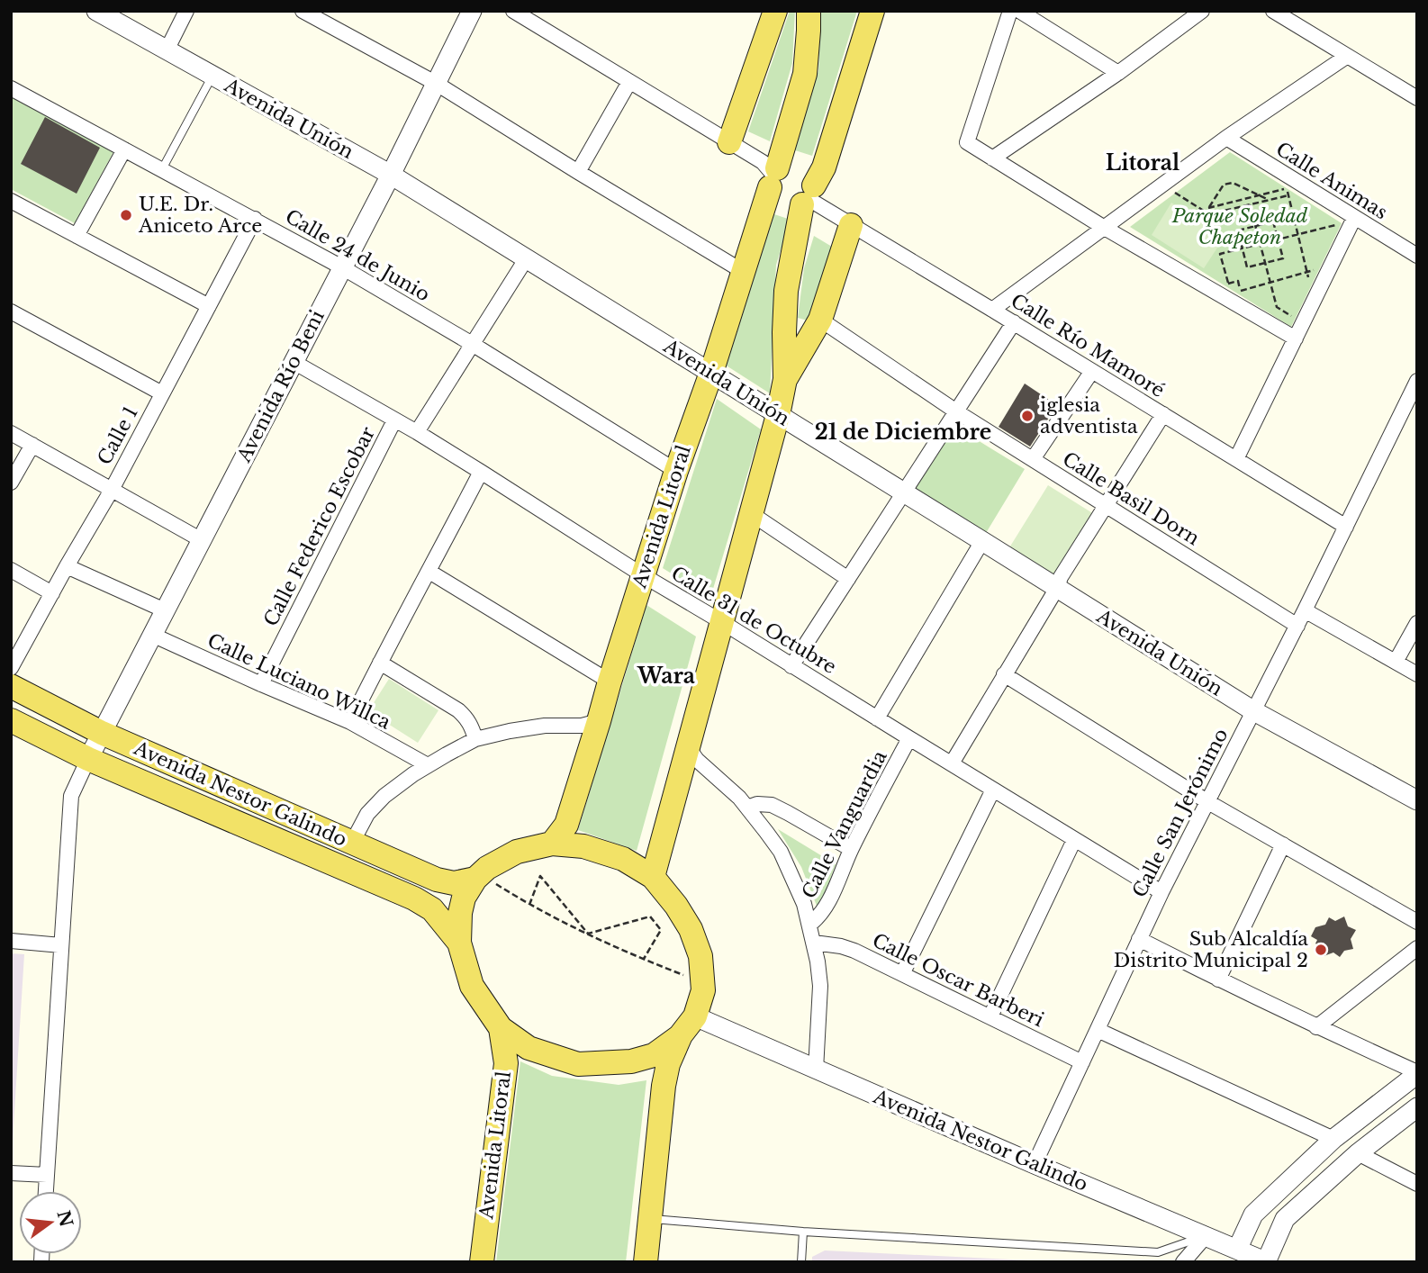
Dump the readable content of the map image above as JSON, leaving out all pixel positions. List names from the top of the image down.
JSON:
{
  "streets": {
    "main road": ["Avenida Litoral", "Avenida Nestor Galindo"],
    "street": [
      "Avenida Unión",
      "Calle Animas",
      "Calle 24 de Junio",
      "Calle Río Mamoré",
      "Avenida Río Beni",
      "Calle 1",
      "Calle Basil Dorn",
      "Calle Federico Escobar",
      "Calle 31 de Octubre",
      "Calle Luciano Willca",
      "Calle San Jerónimo",
      "Calle Vanguardia",
      "Calle Oscar Barberi"
    ]
  },
  "crossings": [
    ["Avenida Unión", "Avenida Río Beni"],
    ["Avenida Unión", "Avenida Litoral"],
    ["Avenida Unión", "Calle San Jerónimo"],
    ["Calle 24 de Junio", "Avenida Río Beni"],
    ["Calle 24 de Junio", "Calle 1"],
    ["Calle 24 de Junio", "Avenida Litoral"],
    ["Calle Río Mamoré", "Avenida Litoral"],
    ["Calle Río Mamoré", "Calle San Jerónimo"],
    ["Avenida Río Beni", "Calle 31 de Octubre"],
    ["Avenida Río Beni", "Calle Luciano Willca"],
    ["Avenida Río Beni", "Avenida Nestor Galindo"],
    ["Calle Basil Dorn", "Calle San Jerónimo"],
    ["Avenida Litoral", "Calle 31 de Octubre"],
    ["Calle Federico Escobar", "Calle 31 de Octubre"],
    ["Calle Federico Escobar", "Calle Luciano Willca"],
    ["Calle 31 de Octubre", "Calle San Jerónimo"],
    ["Calle 31 de Octubre", "Calle Vanguardia"],
    ["Avenida Nestor Galindo", "Calle San Jerónimo"],
    ["Calle San Jerónimo", "Calle Oscar Barberi"]
  ],
  "districts": ["Litoral", "21 de Diciembre", "Wara"],
  "parks": ["Parque Soledad Chapeton"],
  "places": ["U.E. Dr. Aniceto Arce", "iglesia adventista", "Sub Alcaldía Distrito Municipal 2"],
  "north": "right"
}
